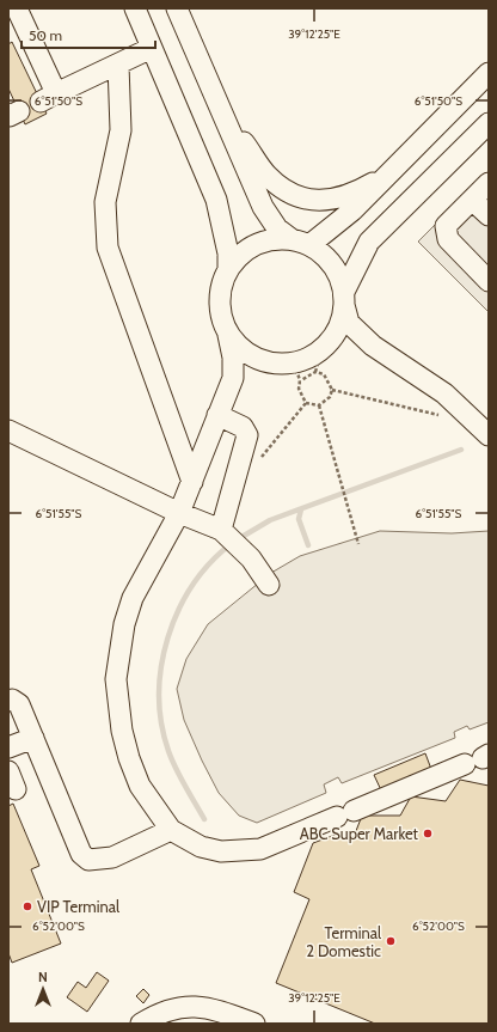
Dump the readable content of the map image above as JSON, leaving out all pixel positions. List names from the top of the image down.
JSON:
{
  "places": ["ABC Super Market", "VIP Terminal", "Terminal 2 Domestic"],
  "scale_bar": "50 m",
  "north": "top",
  "coordinates": [
    "39°12'25\"E",
    "6°51'50\"S",
    "6°51'55\"S",
    "6°52'00\"S"
  ]
}
